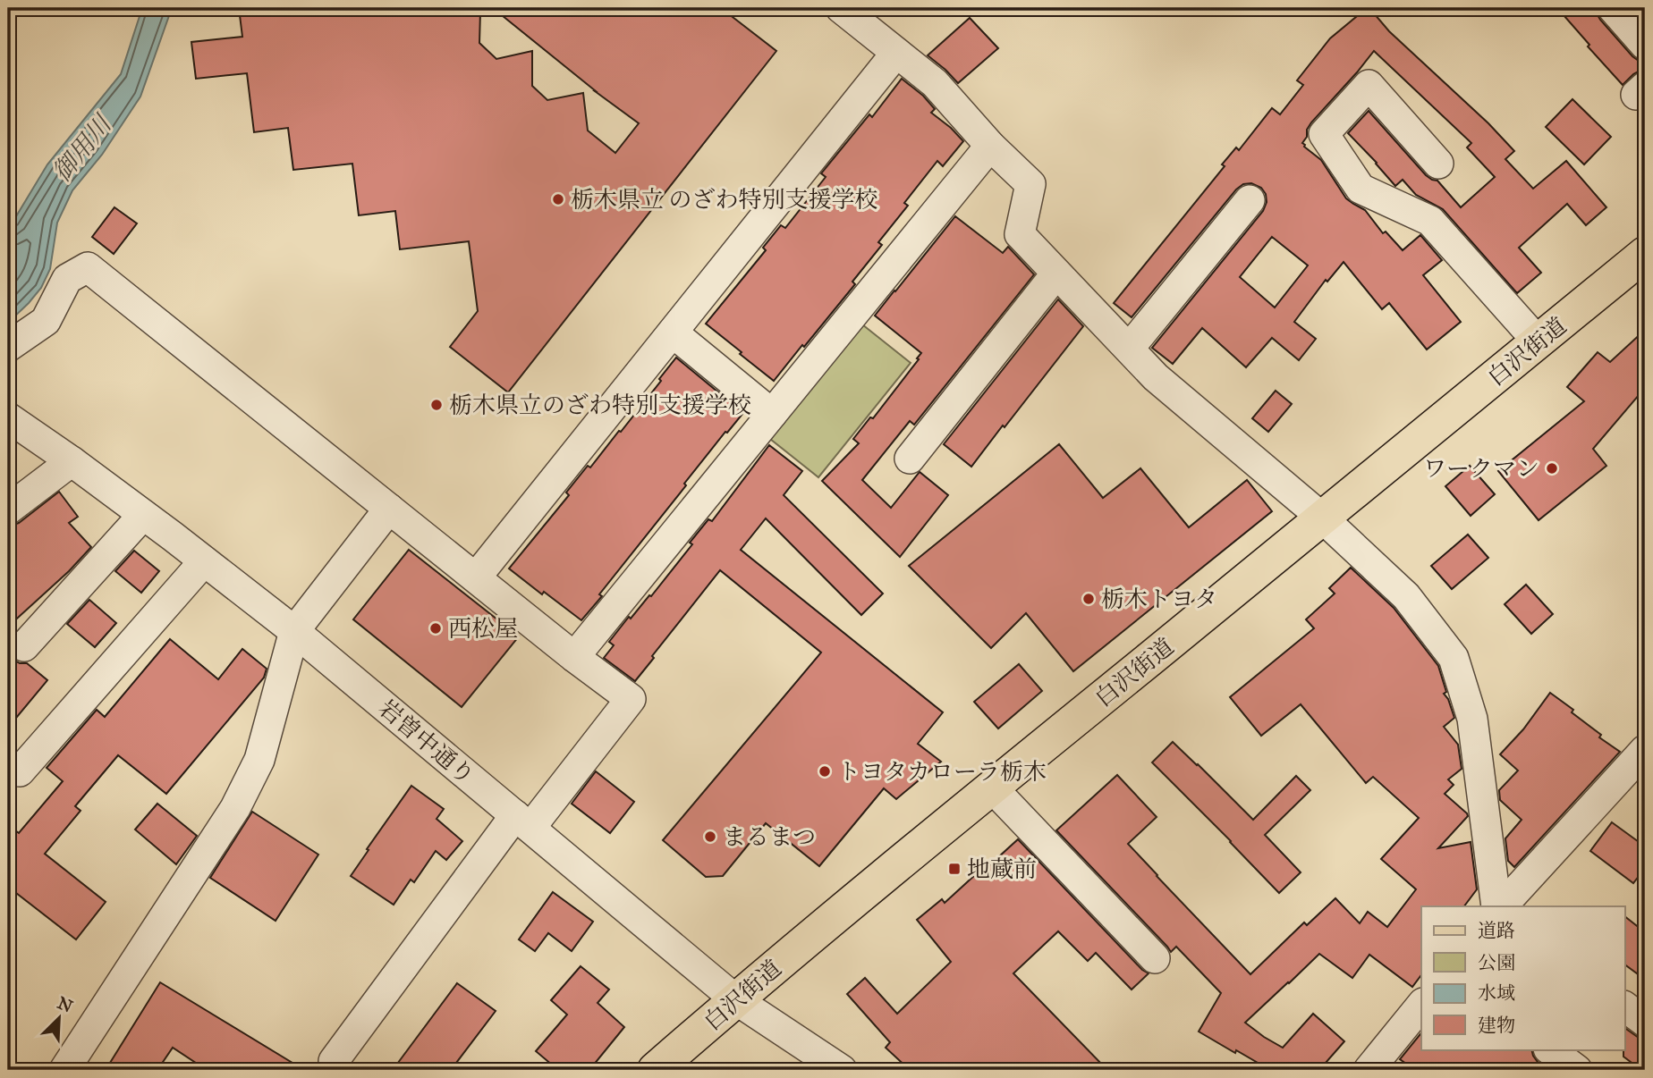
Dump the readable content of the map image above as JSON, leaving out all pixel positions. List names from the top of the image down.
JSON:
{
  "streets": {
    "main road": ["白沢街道"],
    "street": ["岩曽中通り"]
  },
  "crossings": [
    ["白沢街道", "岩曽中通り"]
  ],
  "water": ["御用川"],
  "places": {
    "other": [
      "栃木県立 のざわ特別支援学校",
      "栃木県立のざわ特別支援学校",
      "ワークマン",
      "栃木トヨタ",
      "西松屋",
      "トヨタカローラ栃木",
      "まるまつ"
    ],
    "transit": ["地蔵前"]
  },
  "legend": [
    "道路",
    "公園",
    "水域",
    "建物"
  ],
  "north": "top right"
}
